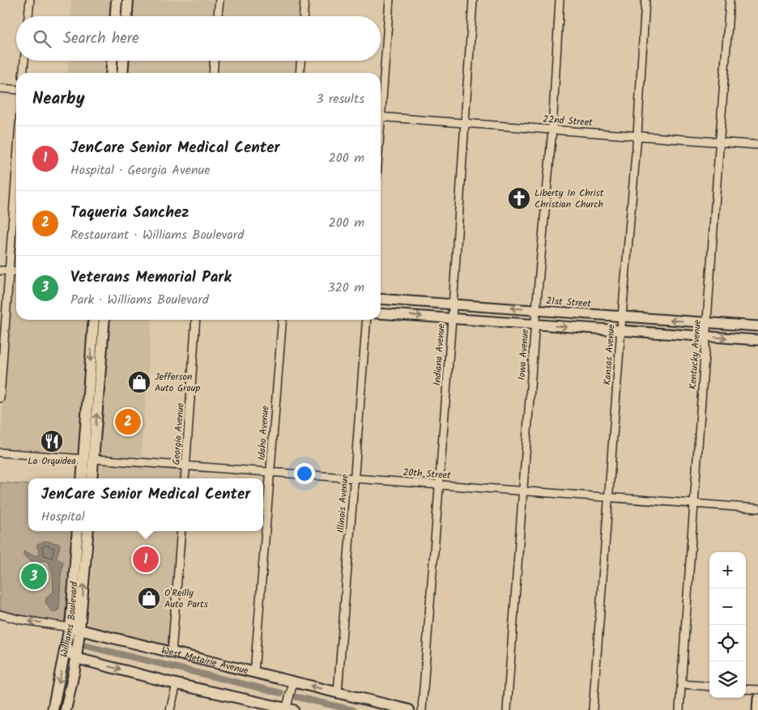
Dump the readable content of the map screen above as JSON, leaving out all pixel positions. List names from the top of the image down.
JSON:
{
  "streets": {
    "main road": ["Williams Boulevard", "West Metairie Avenue"],
    "street": [
      "22nd Street",
      "21st Street",
      "Indiana Avenue",
      "Iowa Avenue",
      "Kansas Avenue",
      "Kentucky Avenue",
      "Idaho Avenue",
      "Georgia Avenue",
      "20th Street",
      "Illinois Avenue"
    ]
  },
  "crossings": [
    ["22nd Street", "Indiana Avenue"],
    ["22nd Street", "Iowa Avenue"],
    ["22nd Street", "Kansas Avenue"],
    ["22nd Street", "Kentucky Avenue"],
    ["21st Street", "Indiana Avenue"],
    ["21st Street", "Iowa Avenue"],
    ["21st Street", "Kansas Avenue"],
    ["21st Street", "Kentucky Avenue"],
    ["Indiana Avenue", "20th Street"],
    ["Iowa Avenue", "20th Street"],
    ["Kansas Avenue", "20th Street"],
    ["Kentucky Avenue", "20th Street"],
    ["Idaho Avenue", "20th Street"],
    ["Idaho Avenue", "West Metairie Avenue"],
    ["Georgia Avenue", "20th Street"],
    ["20th Street", "Illinois Avenue"],
    ["Illinois Avenue", "West Metairie Avenue"],
    ["Williams Boulevard", "West Metairie Avenue"]
  ],
  "places": {
    "church": ["Liberty In Christ Christian Church"],
    "shop": ["Jefferson Auto Group", "O'Reilly Auto Parts"],
    "restaurant": ["La Orquidea"]
  },
  "page": {
    "search": "Search here",
    "heading": ["Nearby", "3 results"],
    "list": [
      {
        "mark": "1",
        "name": "JenCare Senior Medical Center",
        "note": "Hospital · Georgia Avenue",
        "value": "200 m"
      },
      {
        "mark": "2",
        "name": "Taqueria Sanchez",
        "note": "Restaurant · Williams Boulevard",
        "value": "200 m"
      },
      {
        "mark": "3",
        "name": "Veterans Memorial Park",
        "note": "Park · Williams Boulevard",
        "value": "320 m"
      }
    ],
    "pins": ["2", "1", "3"],
    "popup": ["JenCare Senior Medical Center", "Hospital"],
    "map_buttons": ["+", "−"]
  }
}
